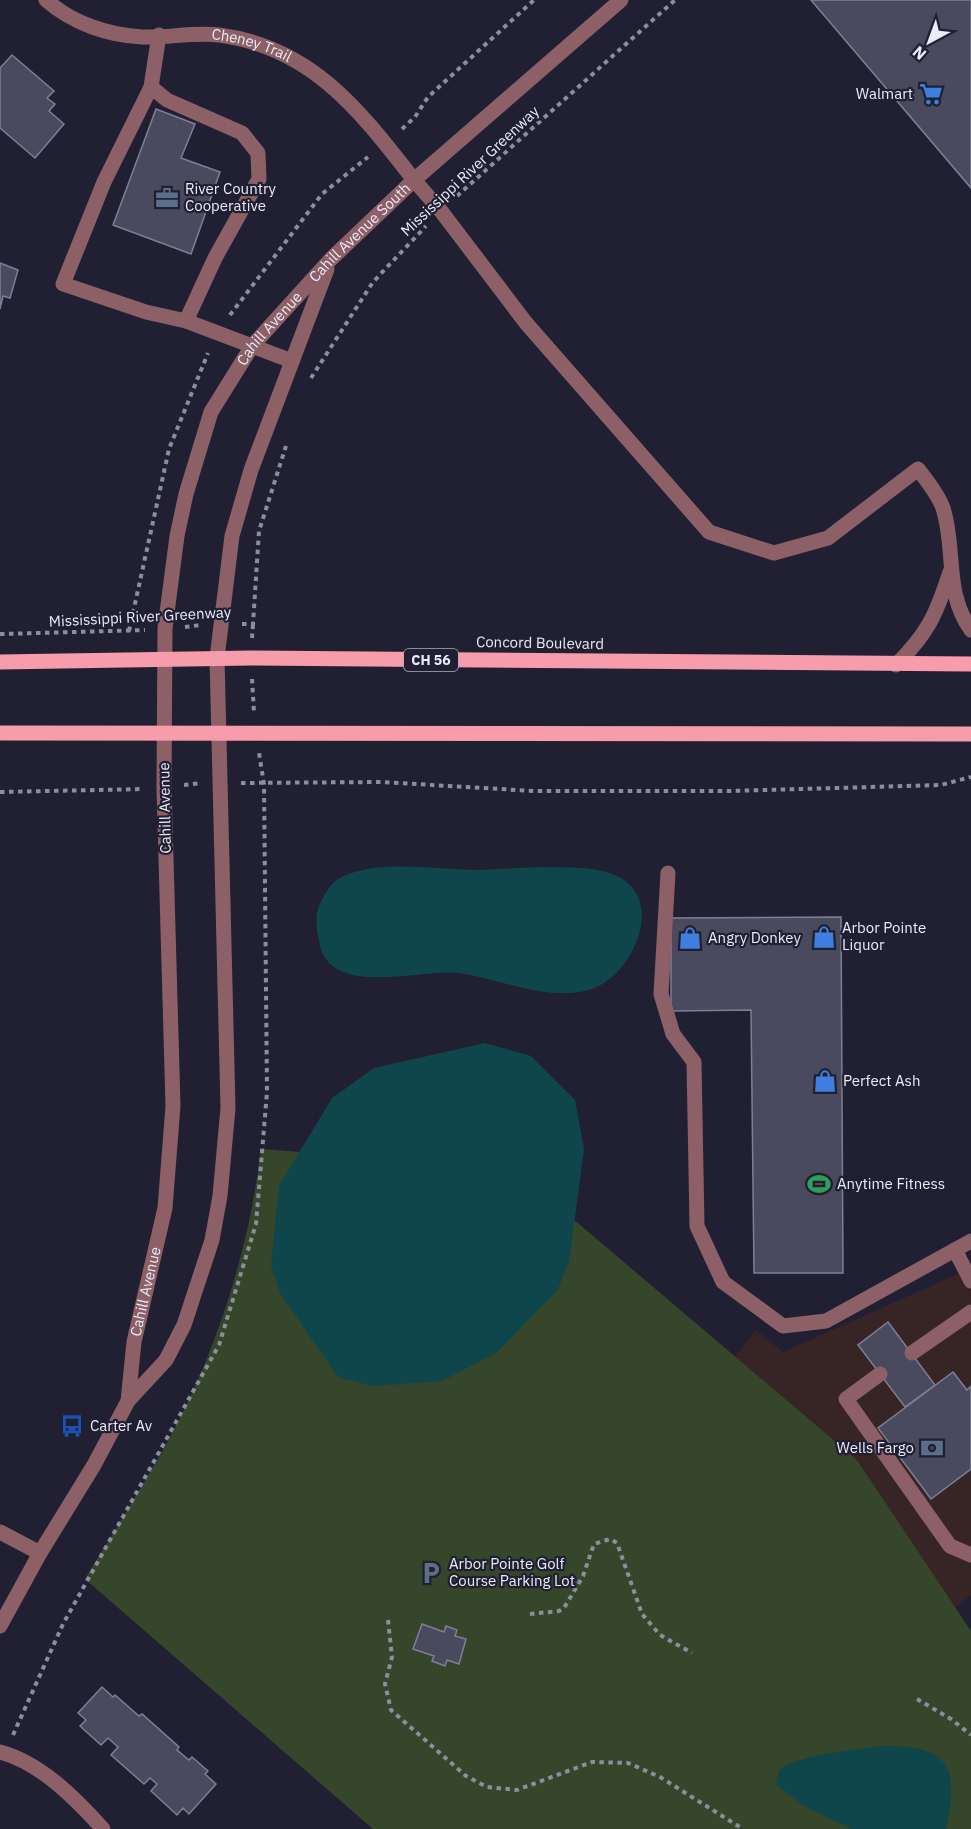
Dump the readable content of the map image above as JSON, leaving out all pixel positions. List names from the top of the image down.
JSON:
{
  "streets": {
    "main road": ["Concord Boulevard", "CH 56"],
    "street": ["Cheney Trail", "Cahill Avenue South", "Cahill Avenue"],
    "path": ["Mississippi River Greenway"]
  },
  "crossings": [
    ["Cheney Trail", "Mississippi River Greenway"],
    ["Cheney Trail", "Cahill Avenue South"],
    ["Mississippi River Greenway", "Cahill Avenue South"],
    ["Mississippi River Greenway", "Cahill Avenue"],
    ["Cahill Avenue South", "Cahill Avenue"],
    ["Cahill Avenue South", "Concord Boulevard"],
    ["Cahill Avenue", "Concord Boulevard"]
  ],
  "places": {
    "supermarket": ["Walmart"],
    "office": ["River Country Cooperative"],
    "shop": ["Arbor Pointe Liquor", "Angry Donkey", "Perfect Ash"],
    "sports": ["Anytime Fitness"],
    "bus stop": ["Carter Av"],
    "bank": ["Wells Fargo"],
    "parking": ["Arbor Pointe Golf Course Parking Lot"]
  },
  "north": "bottom left"
}
